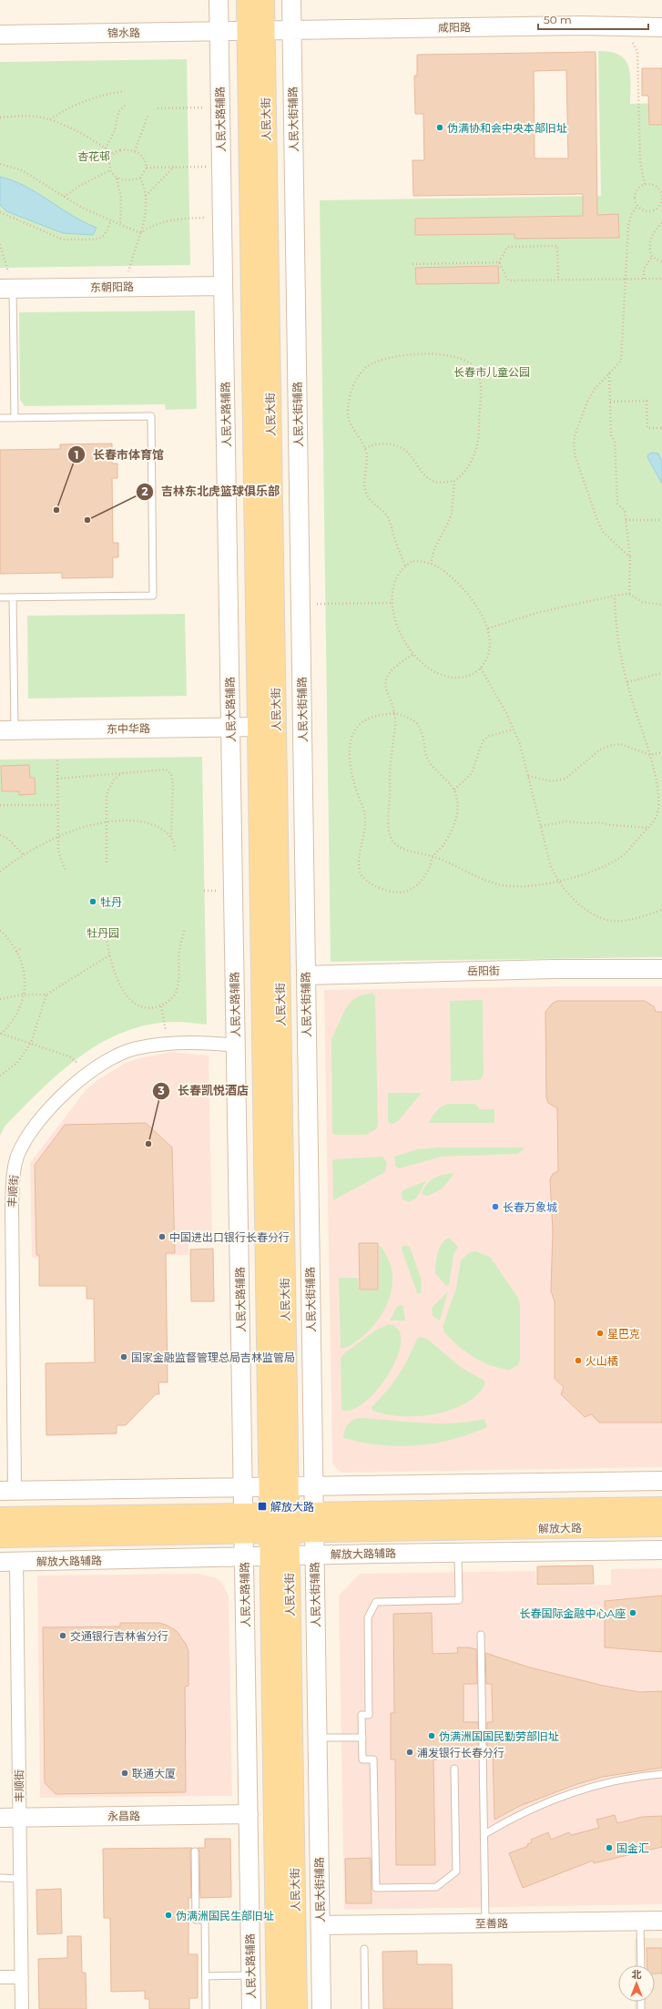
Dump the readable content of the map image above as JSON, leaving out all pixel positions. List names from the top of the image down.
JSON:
{
  "streets": {
    "main road": [
      "咸阳路",
      "锦水路",
      "人民大路辅路",
      "人民大街",
      "人民大街辅路",
      "东朝阳路",
      "东中华路",
      "岳阳街",
      "解放大路",
      "解放大路辅路",
      "永昌路",
      "至善路"
    ],
    "street": ["丰顺街"]
  },
  "crossings": [
    ["咸阳路", "锦水路"],
    ["咸阳路", "人民大街"],
    ["咸阳路", "人民大街辅路"],
    ["锦水路", "人民大路辅路"],
    ["锦水路", "人民大街"],
    ["人民大路辅路", "东朝阳路"],
    ["人民大路辅路", "东中华路"],
    ["人民大路辅路", "丰顺街"],
    ["人民大路辅路", "解放大路"],
    ["人民大路辅路", "解放大路辅路"],
    ["人民大路辅路", "永昌路"],
    ["人民大街", "东中华路"],
    ["人民大街", "解放大路"],
    ["人民大街", "解放大路辅路"],
    ["人民大街辅路", "岳阳街"],
    ["人民大街辅路", "解放大路"],
    ["人民大街辅路", "解放大路辅路"],
    ["人民大街辅路", "至善路"],
    ["丰顺街", "解放大路辅路"],
    ["丰顺街", "永昌路"]
  ],
  "parks": ["杏花邨", "长春市儿童公园", "牡丹园"],
  "places": {
    "other": [
      "伪满协和会中央本部旧址",
      "长春市体育馆",
      "吉林东北虎篮球俱乐部",
      "牡丹",
      "长春凯悦酒店",
      "长春万象城",
      "中国进出口银行长春分行",
      "星巴克",
      "国家金融监督管理总局吉林监管局",
      "火山橘",
      "长春国际金融中心A座",
      "交通银行吉林省分行",
      "伪满洲国国民勤劳部旧址",
      "浦发银行长春分行",
      "联通大厦",
      "国金汇",
      "伪满洲国民生部旧址"
    ],
    "transit": ["解放大路"]
  },
  "scale_bar": "50 m",
  "north": "top"
}
